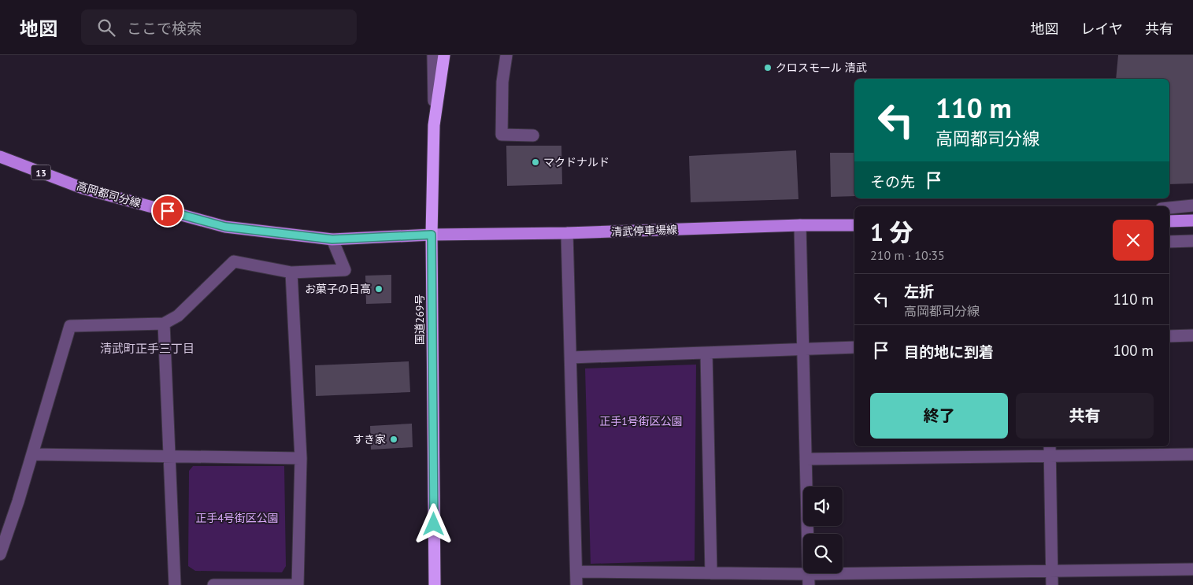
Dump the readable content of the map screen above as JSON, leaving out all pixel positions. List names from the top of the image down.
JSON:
{
  "streets": {
    "highway": ["国道269号"],
    "main road": ["13", "高岡都司分線", "清武停車場線"]
  },
  "crossings": [
    ["高岡都司分線", "清武停車場線"],
    ["高岡都司分線", "国道269号"],
    ["清武停車場線", "国道269号"]
  ],
  "districts": ["清武町正手三丁目"],
  "parks": ["正手1号街区公園", "正手4号街区公園"],
  "places": [
    "クロスモール 清武",
    "マクドナルド",
    "お菓子の日高",
    "すき家"
  ],
  "page": {
    "header": "地図",
    "search": "ここで検索",
    "nav": ["地図", "レイヤ", "共有"],
    "turn": ["110 m", "高岡都司分線"],
    "then": "その先",
    "heading": ["1 分", "210 m · 10:35"],
    "list": [
      {
        "name": "左折",
        "note": "高岡都司分線",
        "value": "110 m"
      },
      {
        "name": "目的地に到着",
        "value": "100 m"
      }
    ],
    "buttons": ["終了", "共有"]
  }
}
